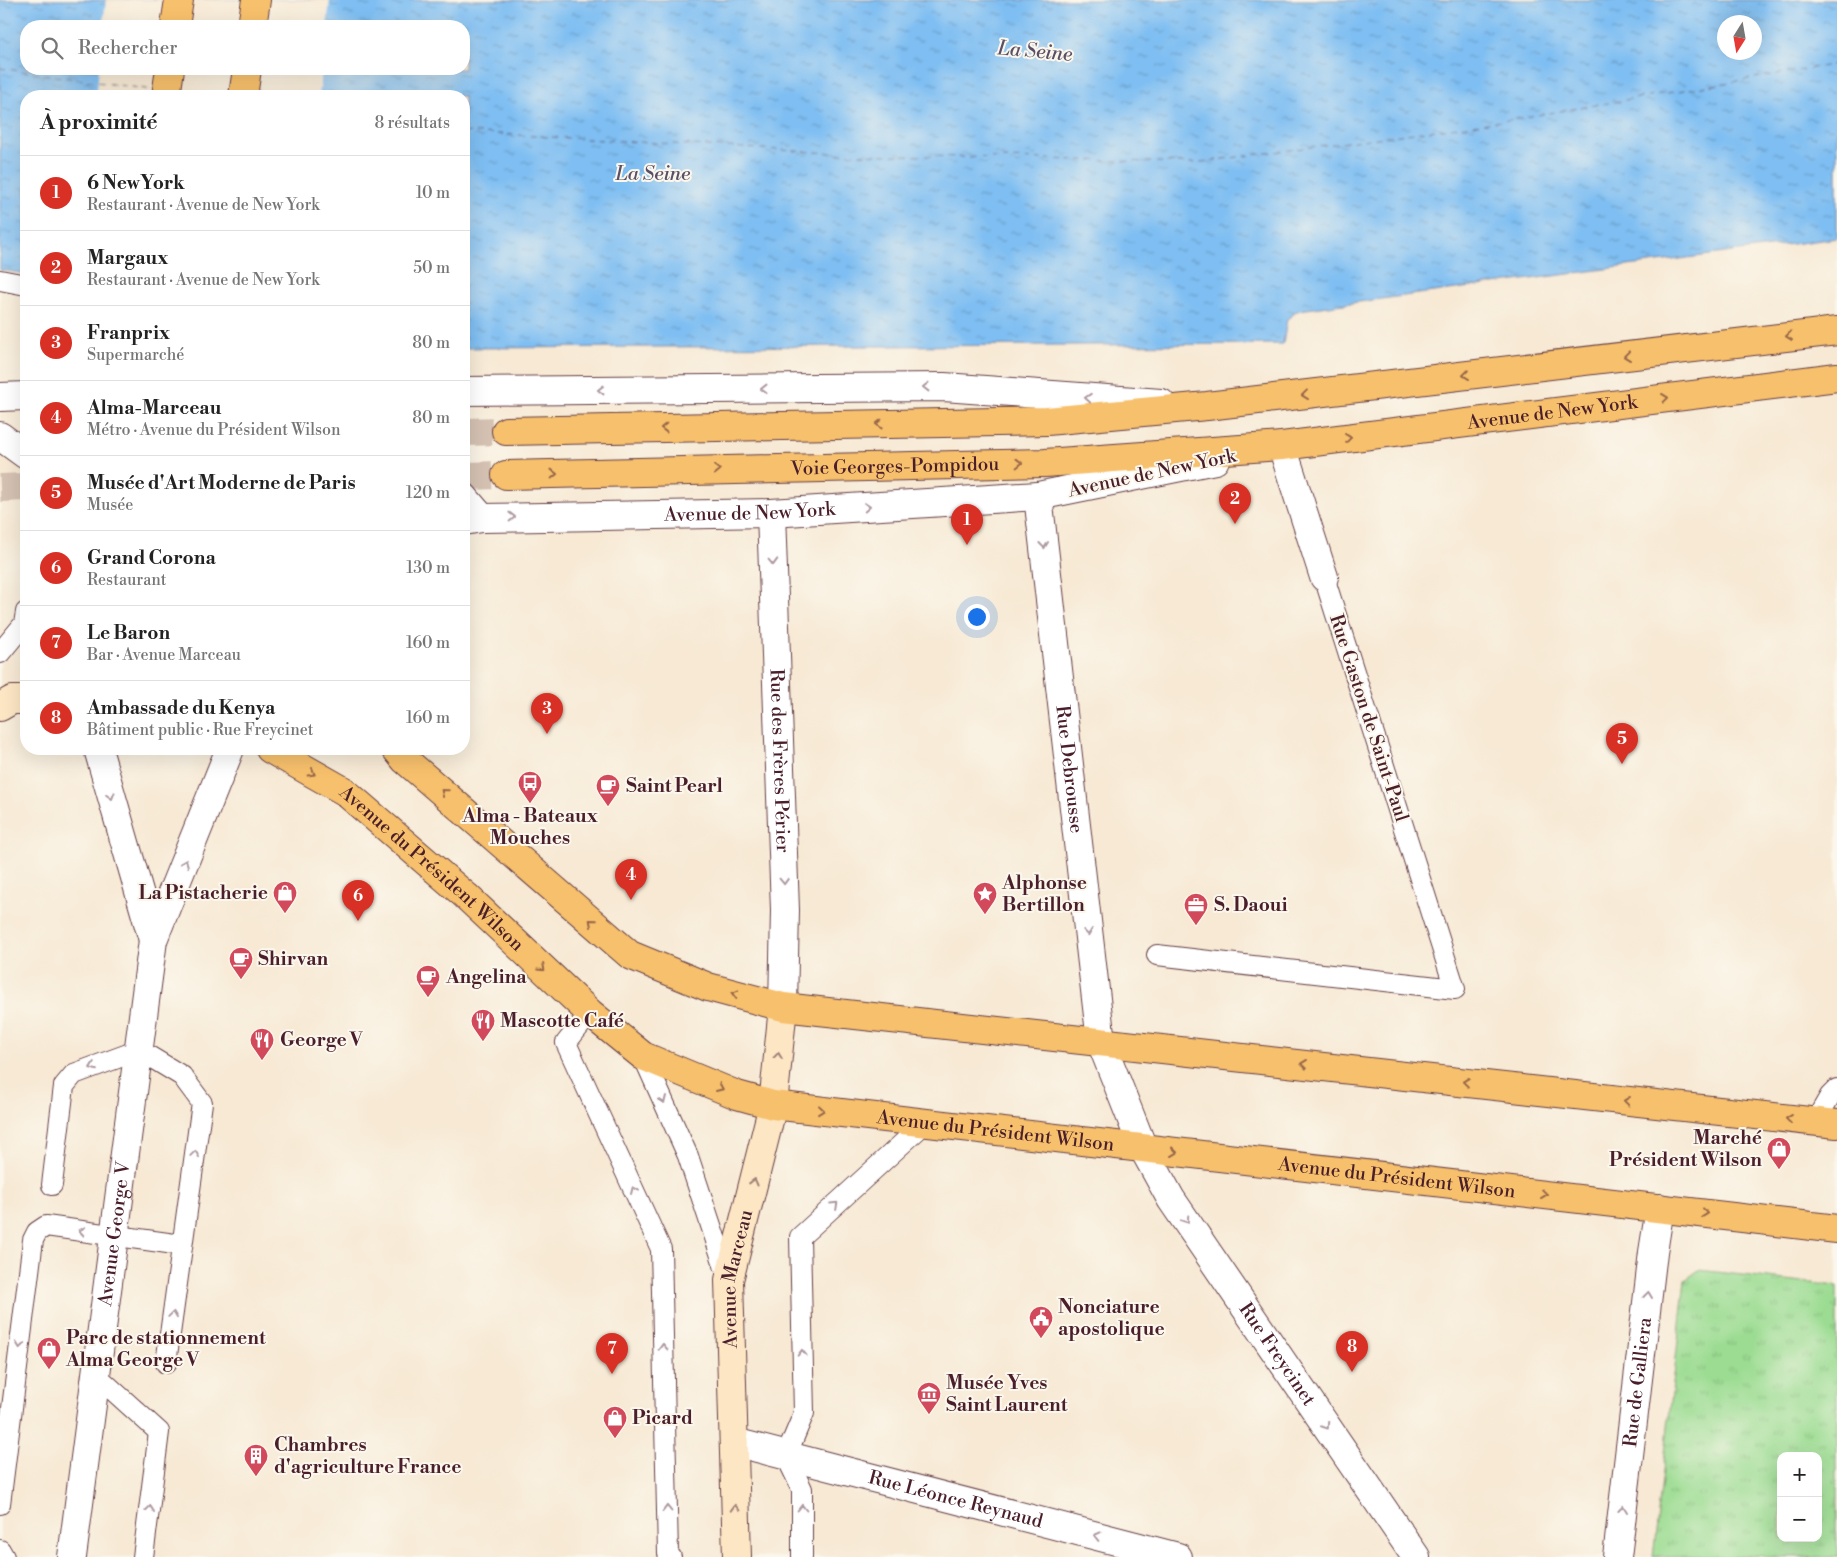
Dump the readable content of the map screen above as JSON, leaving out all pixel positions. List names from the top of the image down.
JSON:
{
  "streets": {
    "main road": [
      "Avenue de New York",
      "Voie Georges-Pompidou",
      "Avenue du Président Wilson",
      "Avenue Marceau"
    ],
    "street": [
      "Rue Gaston de Saint-Paul",
      "Rue des Frères Périer",
      "Rue Debrousse",
      "Avenue George V",
      "Rue Freycinet",
      "Rue de Galliera",
      "Rue Léonce Reynaud"
    ]
  },
  "crossings": [
    ["Avenue de New York", "Voie Georges-Pompidou"],
    ["Avenue de New York", "Rue Gaston de Saint-Paul"],
    ["Avenue de New York", "Rue des Frères Périer"],
    ["Avenue de New York", "Rue Debrousse"],
    ["Voie Georges-Pompidou", "Rue Gaston de Saint-Paul"],
    ["Rue des Frères Périer", "Avenue Marceau"],
    ["Rue Debrousse", "Avenue du Président Wilson"],
    ["Rue Debrousse", "Rue Freycinet"],
    ["Avenue du Président Wilson", "Avenue Marceau"],
    ["Avenue du Président Wilson", "Rue Freycinet"],
    ["Avenue du Président Wilson", "Rue de Galliera"],
    ["Avenue Marceau", "Rue Léonce Reynaud"]
  ],
  "one_way": [
    "Rue des Frères Périer",
    "Rue Debrousse",
    "Avenue Marceau",
    "Rue Freycinet",
    "Rue de Galliera",
    "Rue Léonce Reynaud"
  ],
  "water": ["La Seine"],
  "places": {
    "bus stop": ["Alma - Bateaux Mouches"],
    "cafe": ["Saint Pearl", "Shirvan", "Angelina"],
    "shop": [
      "La Pistacherie",
      "Marché Président Wilson",
      "Parc de stationnement Alma George V",
      "Picard"
    ],
    "place": ["Alphonse Bertillon"],
    "office": ["S. Daoui"],
    "restaurant": ["Mascotte Café", "George V"],
    "public building": ["Nonciature apostolique"],
    "museum": ["Musée Yves Saint Laurent"],
    "building": ["Chambres d'agriculture France"]
  },
  "north": "bottom",
  "page": {
    "search": "Rechercher",
    "heading": ["À proximité", "8 résultats"],
    "list": [
      {
        "mark": "1",
        "name": "6 NewYork",
        "note": "Restaurant · Avenue de New York",
        "value": "10 m"
      },
      {
        "mark": "2",
        "name": "Margaux",
        "note": "Restaurant · Avenue de New York",
        "value": "50 m"
      },
      {
        "mark": "3",
        "name": "Franprix",
        "note": "Supermarché",
        "value": "80 m"
      },
      {
        "mark": "4",
        "name": "Alma-Marceau",
        "note": "Métro · Avenue du Président Wilson",
        "value": "80 m"
      },
      {
        "mark": "5",
        "name": "Musée d'Art Moderne de Paris",
        "note": "Musée",
        "value": "120 m"
      },
      {
        "mark": "6",
        "name": "Grand Corona",
        "note": "Restaurant",
        "value": "130 m"
      },
      {
        "mark": "7",
        "name": "Le Baron",
        "note": "Bar · Avenue Marceau",
        "value": "160 m"
      },
      {
        "mark": "8",
        "name": "Ambassade du Kenya",
        "note": "Bâtiment public · Rue Freycinet",
        "value": "160 m"
      }
    ],
    "pins": [
      "2",
      "1",
      "3",
      "5",
      "4",
      "6",
      "8",
      "7"
    ],
    "map_buttons": ["+", "−"]
  }
}
